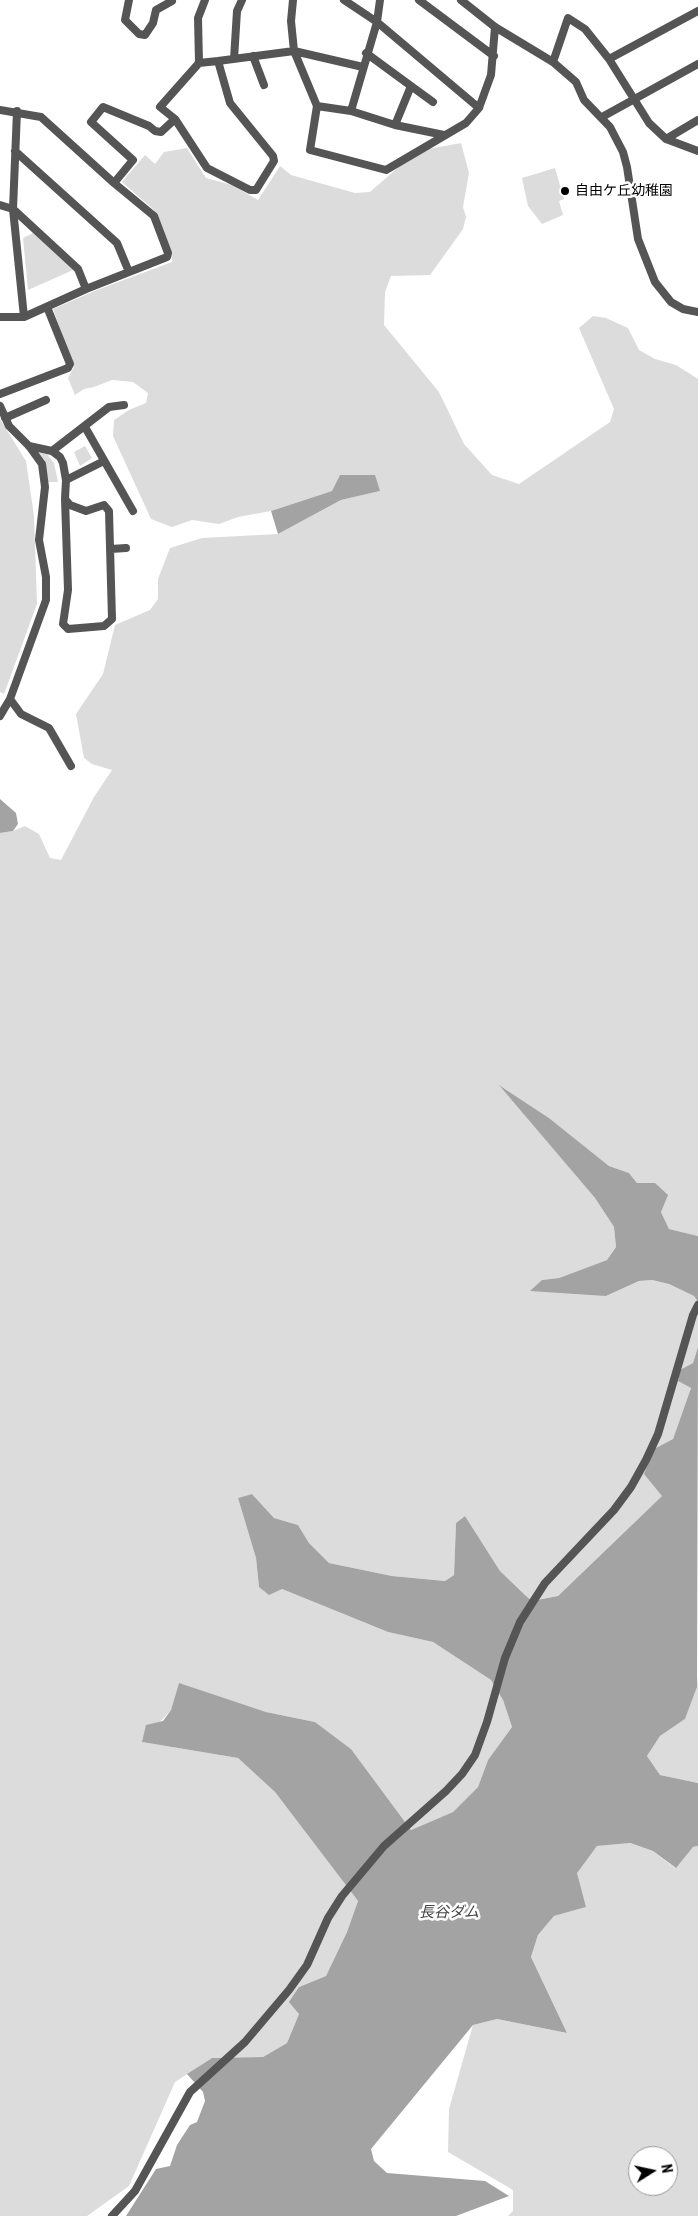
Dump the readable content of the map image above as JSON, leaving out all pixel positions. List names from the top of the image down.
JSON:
{
  "water": ["長谷ダム"],
  "places": ["自由ケ丘幼稚園"],
  "north": "right"
}
